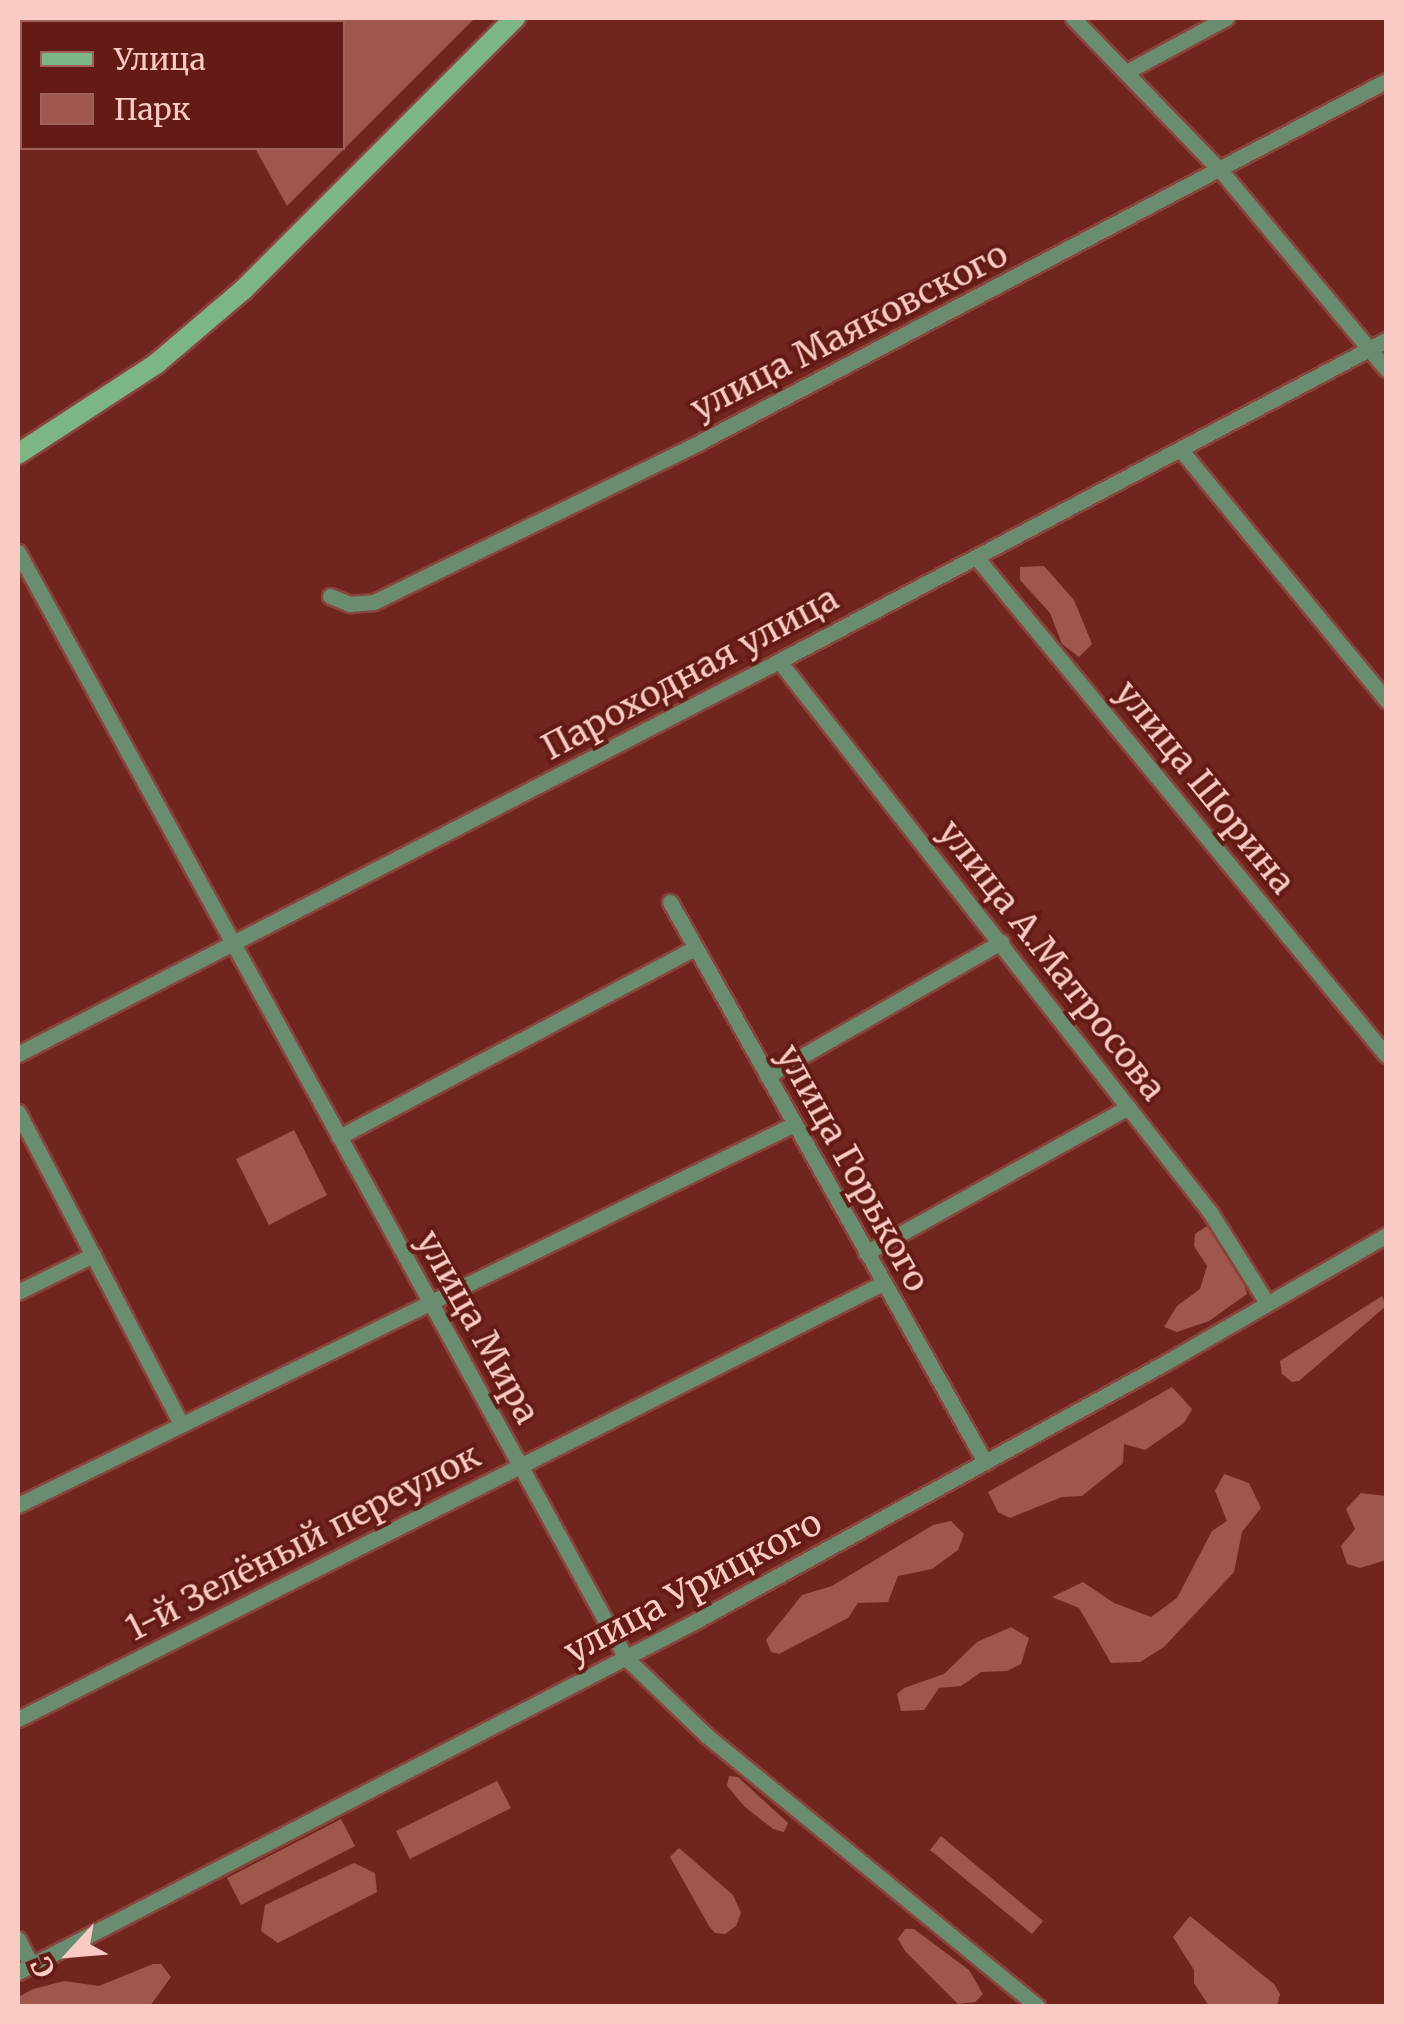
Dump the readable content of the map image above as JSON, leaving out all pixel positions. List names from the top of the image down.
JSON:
{
  "streets": {
    "street": [
      "улица Маяковского",
      "Пароходная улица",
      "улица Шорина",
      "улица А.Матросова",
      "улица Горького",
      "улица Мира",
      "1-й Зелёный переулок",
      "улица Урицкого"
    ]
  },
  "crossings": [
    ["Пароходная улица", "улица Шорина"],
    ["Пароходная улица", "улица А.Матросова"],
    ["Пароходная улица", "улица Мира"],
    ["улица А.Матросова", "улица Урицкого"],
    ["улица Горького", "1-й Зелёный переулок"],
    ["улица Горького", "улица Урицкого"],
    ["улица Мира", "1-й Зелёный переулок"],
    ["улица Мира", "улица Урицкого"]
  ],
  "legend": ["Улица", "Парк"],
  "north": "bottom left"
}
